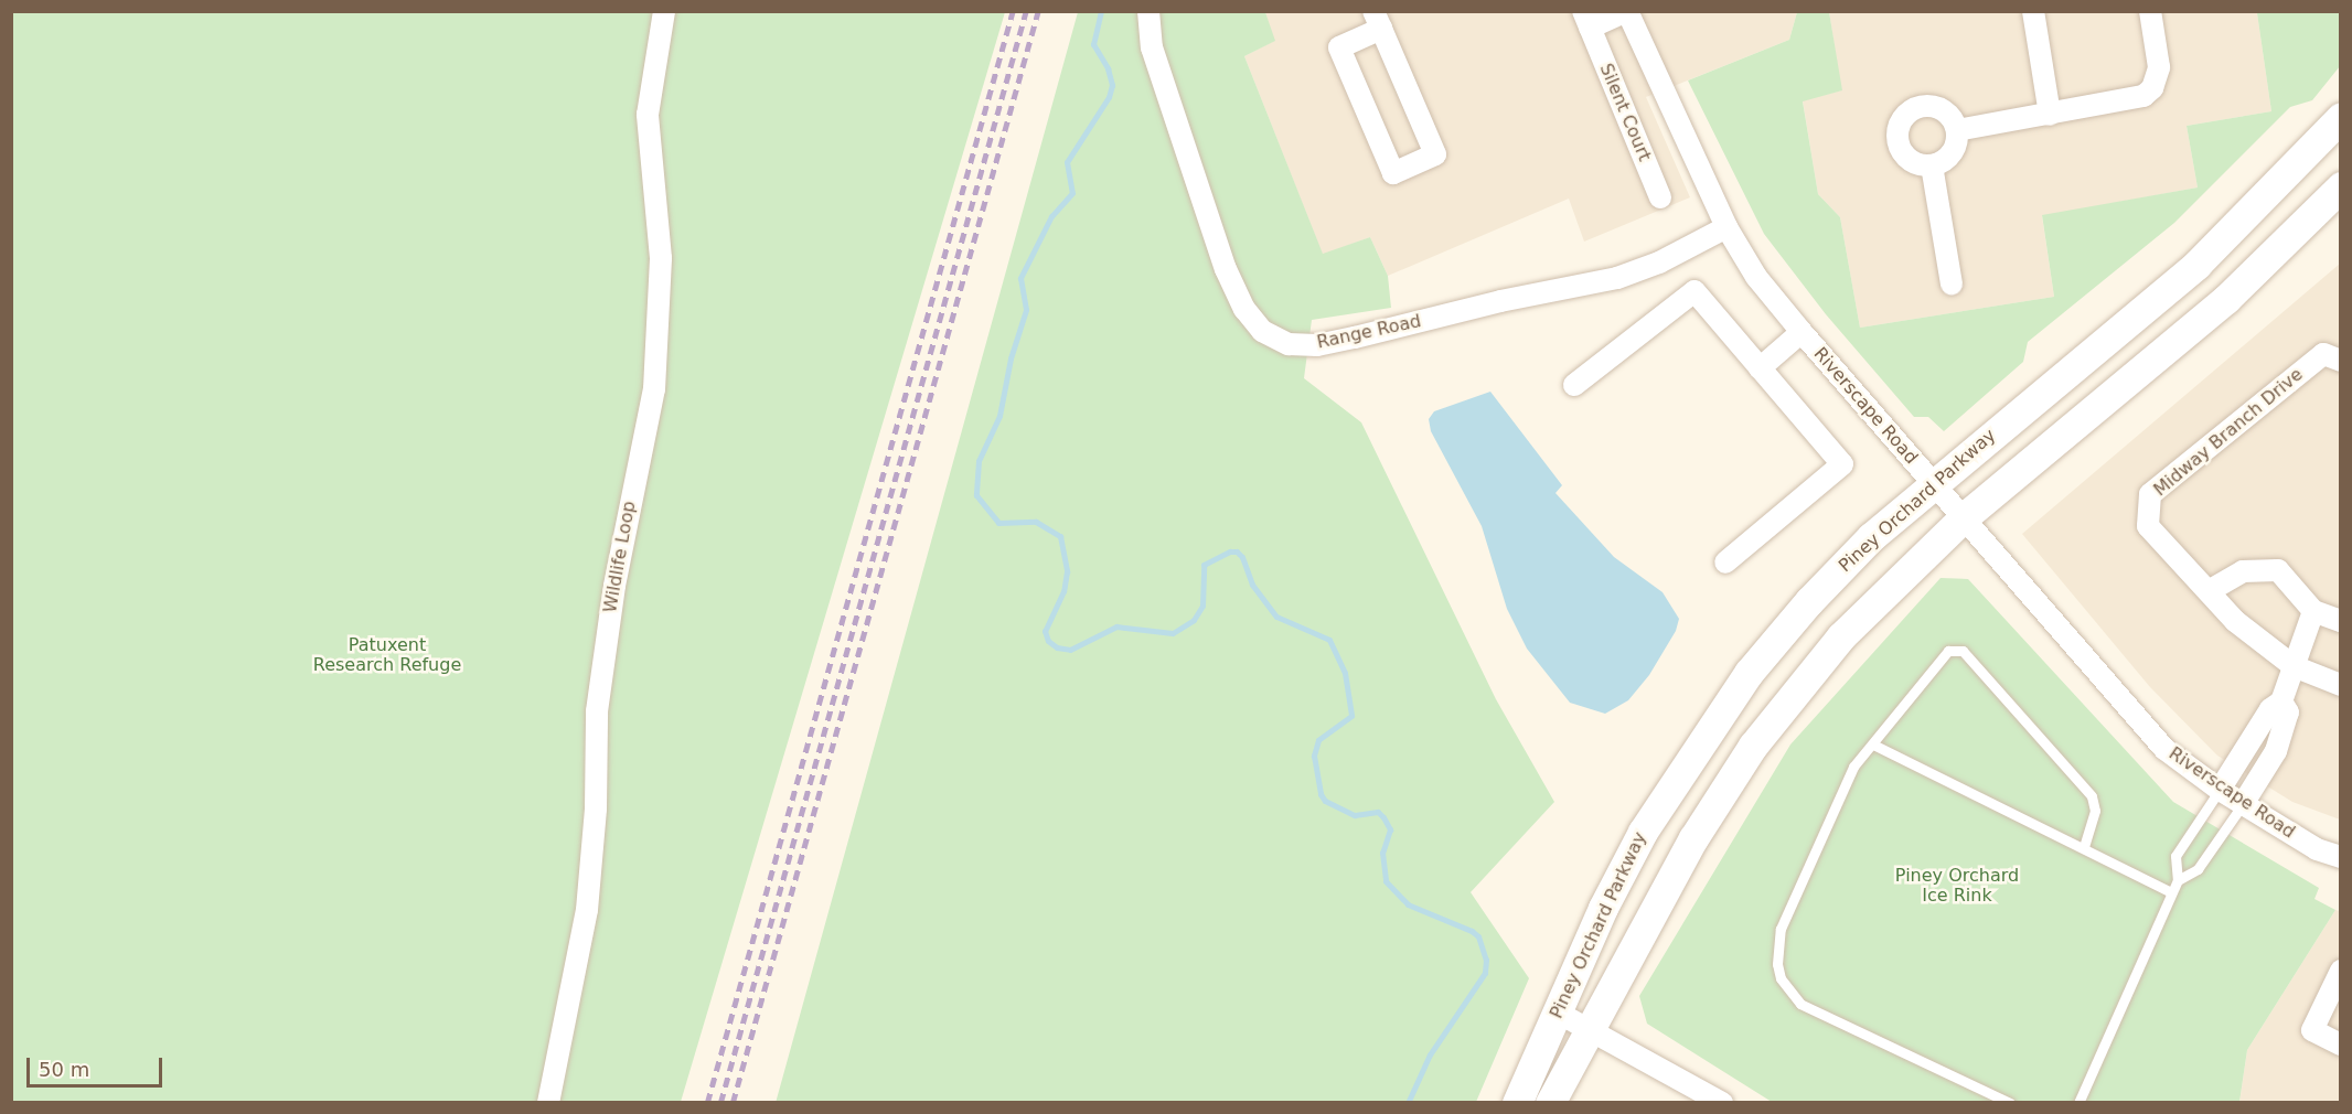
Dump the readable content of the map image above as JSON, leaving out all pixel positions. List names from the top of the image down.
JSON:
{
  "streets": {
    "street": [
      "Silent Court",
      "Range Road",
      "Riverscape Road",
      "Midway Branch Drive",
      "Piney Orchard Parkway",
      "Wildlife Loop"
    ]
  },
  "crossings": [
    ["Silent Court", "Riverscape Road"],
    ["Range Road", "Riverscape Road"],
    ["Riverscape Road", "Piney Orchard Parkway"]
  ],
  "parks": ["Patuxent Research Refuge", "Piney Orchard Ice Rink"],
  "scale_bar": "50 m"
}
